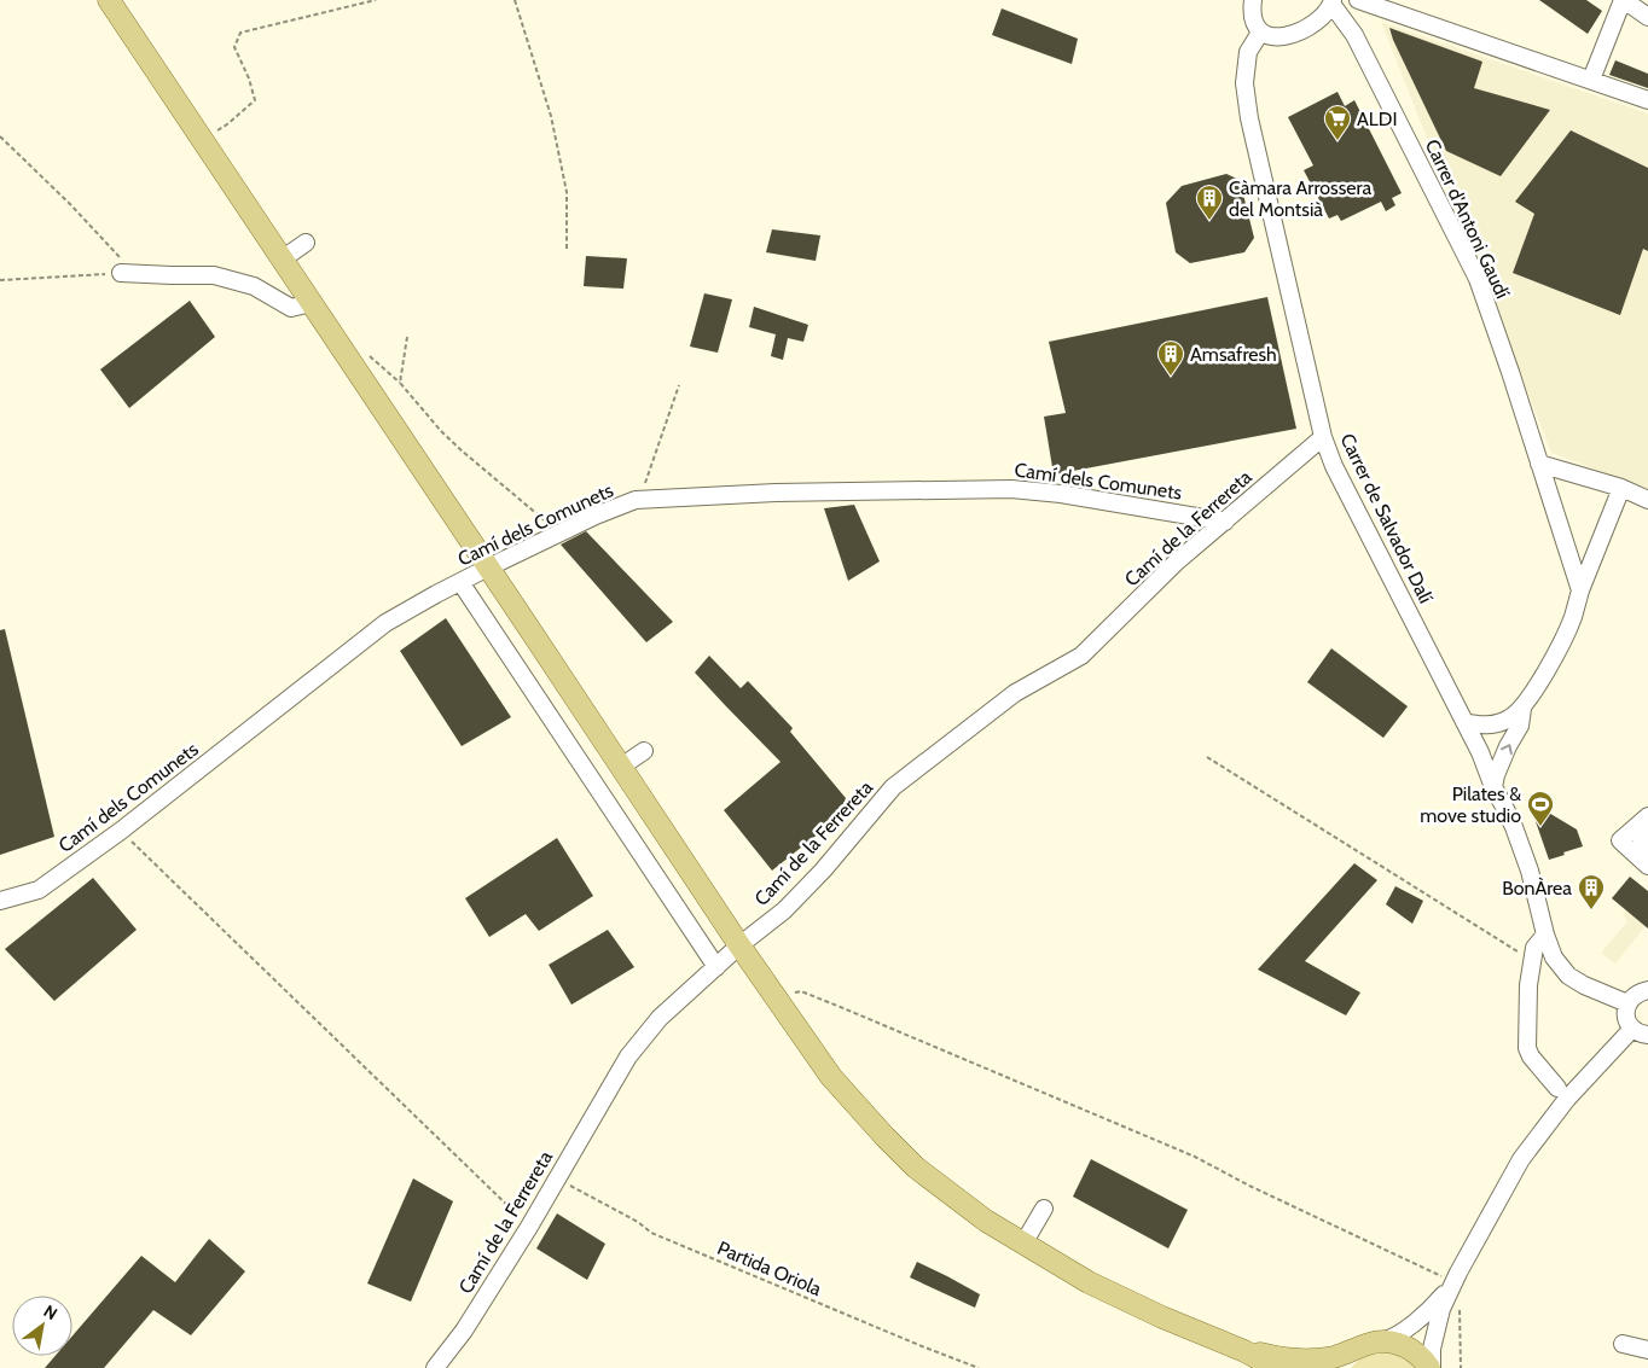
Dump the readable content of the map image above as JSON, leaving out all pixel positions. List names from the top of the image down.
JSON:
{
  "streets": {
    "street": [
      "Carrer d'Antoni Gaudí",
      "Camí dels Comunets",
      "Carrer de Salvador Dalí",
      "Camí de la Ferrereta"
    ],
    "path": ["Partida Oriola"]
  },
  "crossings": [
    ["Camí dels Comunets", "Camí de la Ferrereta"],
    ["Carrer de Salvador Dalí", "Camí de la Ferrereta"],
    ["Camí de la Ferrereta", "Partida Oriola"]
  ],
  "places": {
    "supermarket": ["ALDI"],
    "building": ["Càmara Arrossera del Montsià", "Amsafresh", "BonÀrea"],
    "sports": ["Pilates & move studio"]
  },
  "north": "top right"
}
